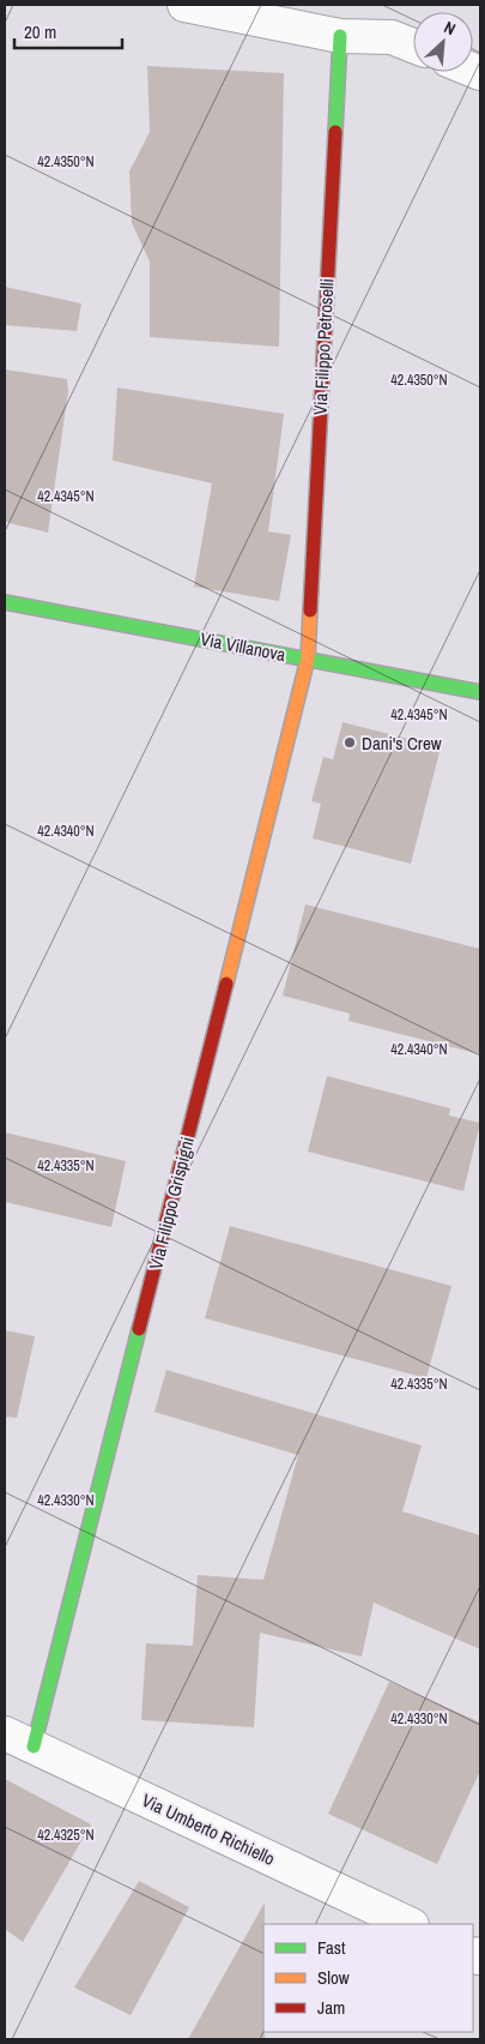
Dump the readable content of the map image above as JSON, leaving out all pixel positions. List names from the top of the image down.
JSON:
{
  "streets": {
    "street": [
      "Via Filippo Petroselli",
      "Via Villanova",
      "Via Filippo Grispigni",
      "Via Umberto Richiello"
    ]
  },
  "crossings": [
    ["Via Filippo Petroselli", "Via Villanova"],
    ["Via Filippo Petroselli", "Via Filippo Grispigni"],
    ["Via Villanova", "Via Filippo Grispigni"],
    ["Via Filippo Grispigni", "Via Umberto Richiello"]
  ],
  "places": ["Dani's Crew"],
  "legend": ["Fast", "Slow", "Jam"],
  "scale_bar": "20 m",
  "north": "top right",
  "coordinates": [
    "42.4350°N",
    "42.4345°N",
    "42.4340°N",
    "42.4335°N",
    "42.4330°N",
    "42.4325°N"
  ]
}
